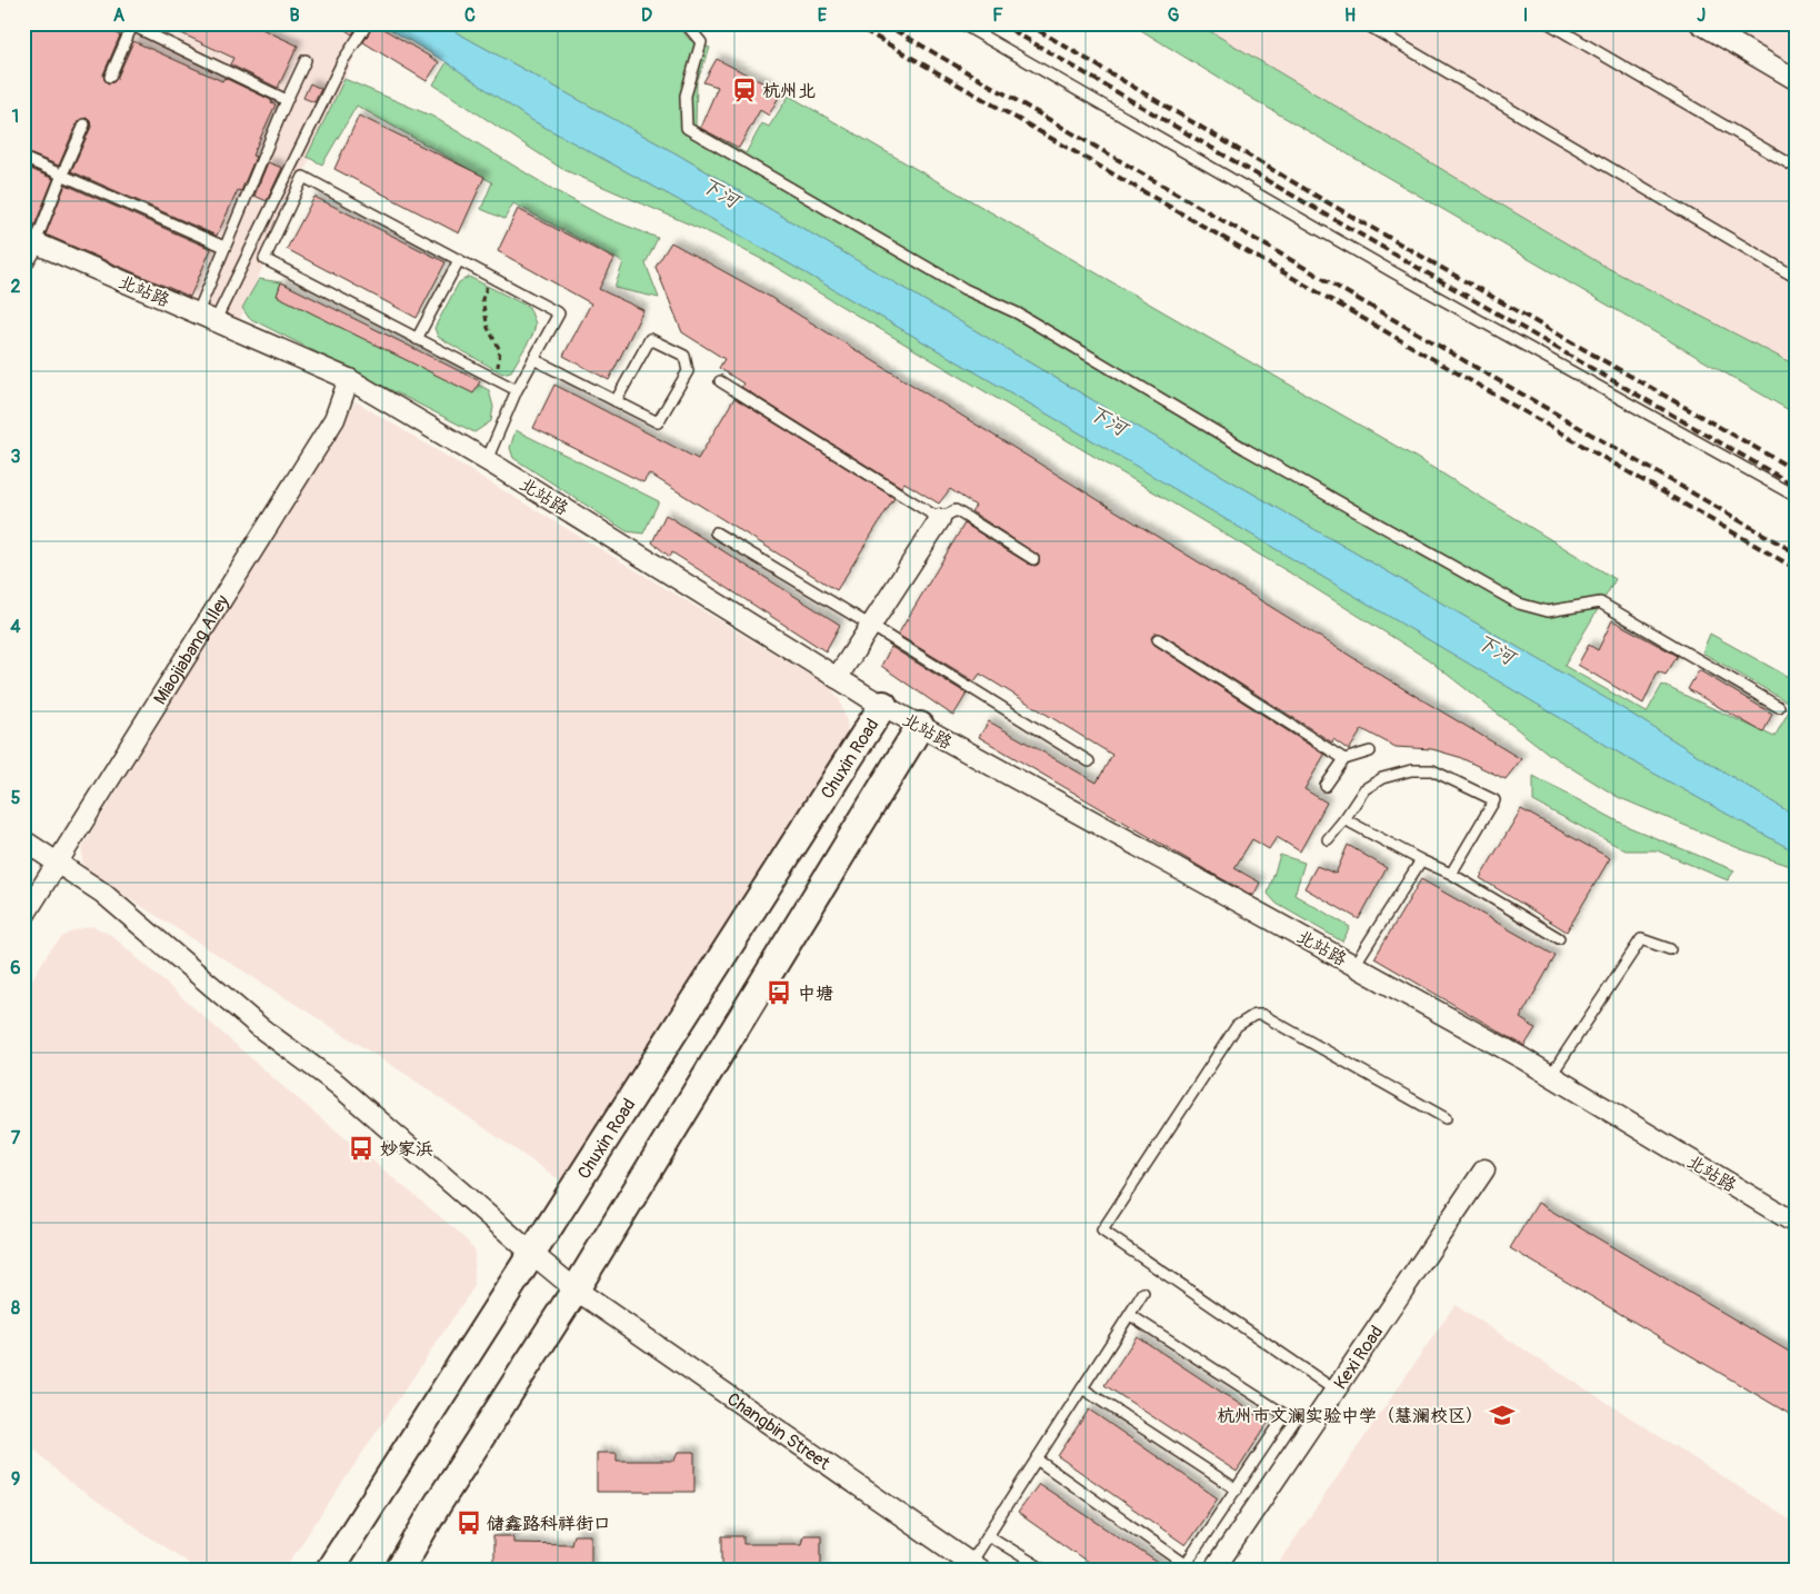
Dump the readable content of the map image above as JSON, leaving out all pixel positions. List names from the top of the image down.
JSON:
{
  "streets": {
    "street": [
      "北站路",
      "Miaojiabang Alley",
      "Chuxin Road",
      "Kexi Road",
      "Changbin Street"
    ]
  },
  "crossings": [
    ["北站路", "Miaojiabang Alley"],
    ["北站路", "Chuxin Road"],
    ["Miaojiabang Alley", "Changbin Street"],
    ["Chuxin Road", "Changbin Street"]
  ],
  "water": ["下河"],
  "places": {
    "station": ["杭州北"],
    "bus stop": ["中塘", "妙家浜", "储鑫路科祥街口"],
    "school or university": ["杭州市文澜实验中学（慧澜校区）"]
  },
  "grid": {
    "columns": [
      "A",
      "B",
      "C",
      "D",
      "E",
      "F",
      "G",
      "H",
      "I",
      "J"
    ],
    "rows": [
      "1",
      "2",
      "3",
      "4",
      "5",
      "6",
      "7",
      "8",
      "9"
    ]
  }
}
